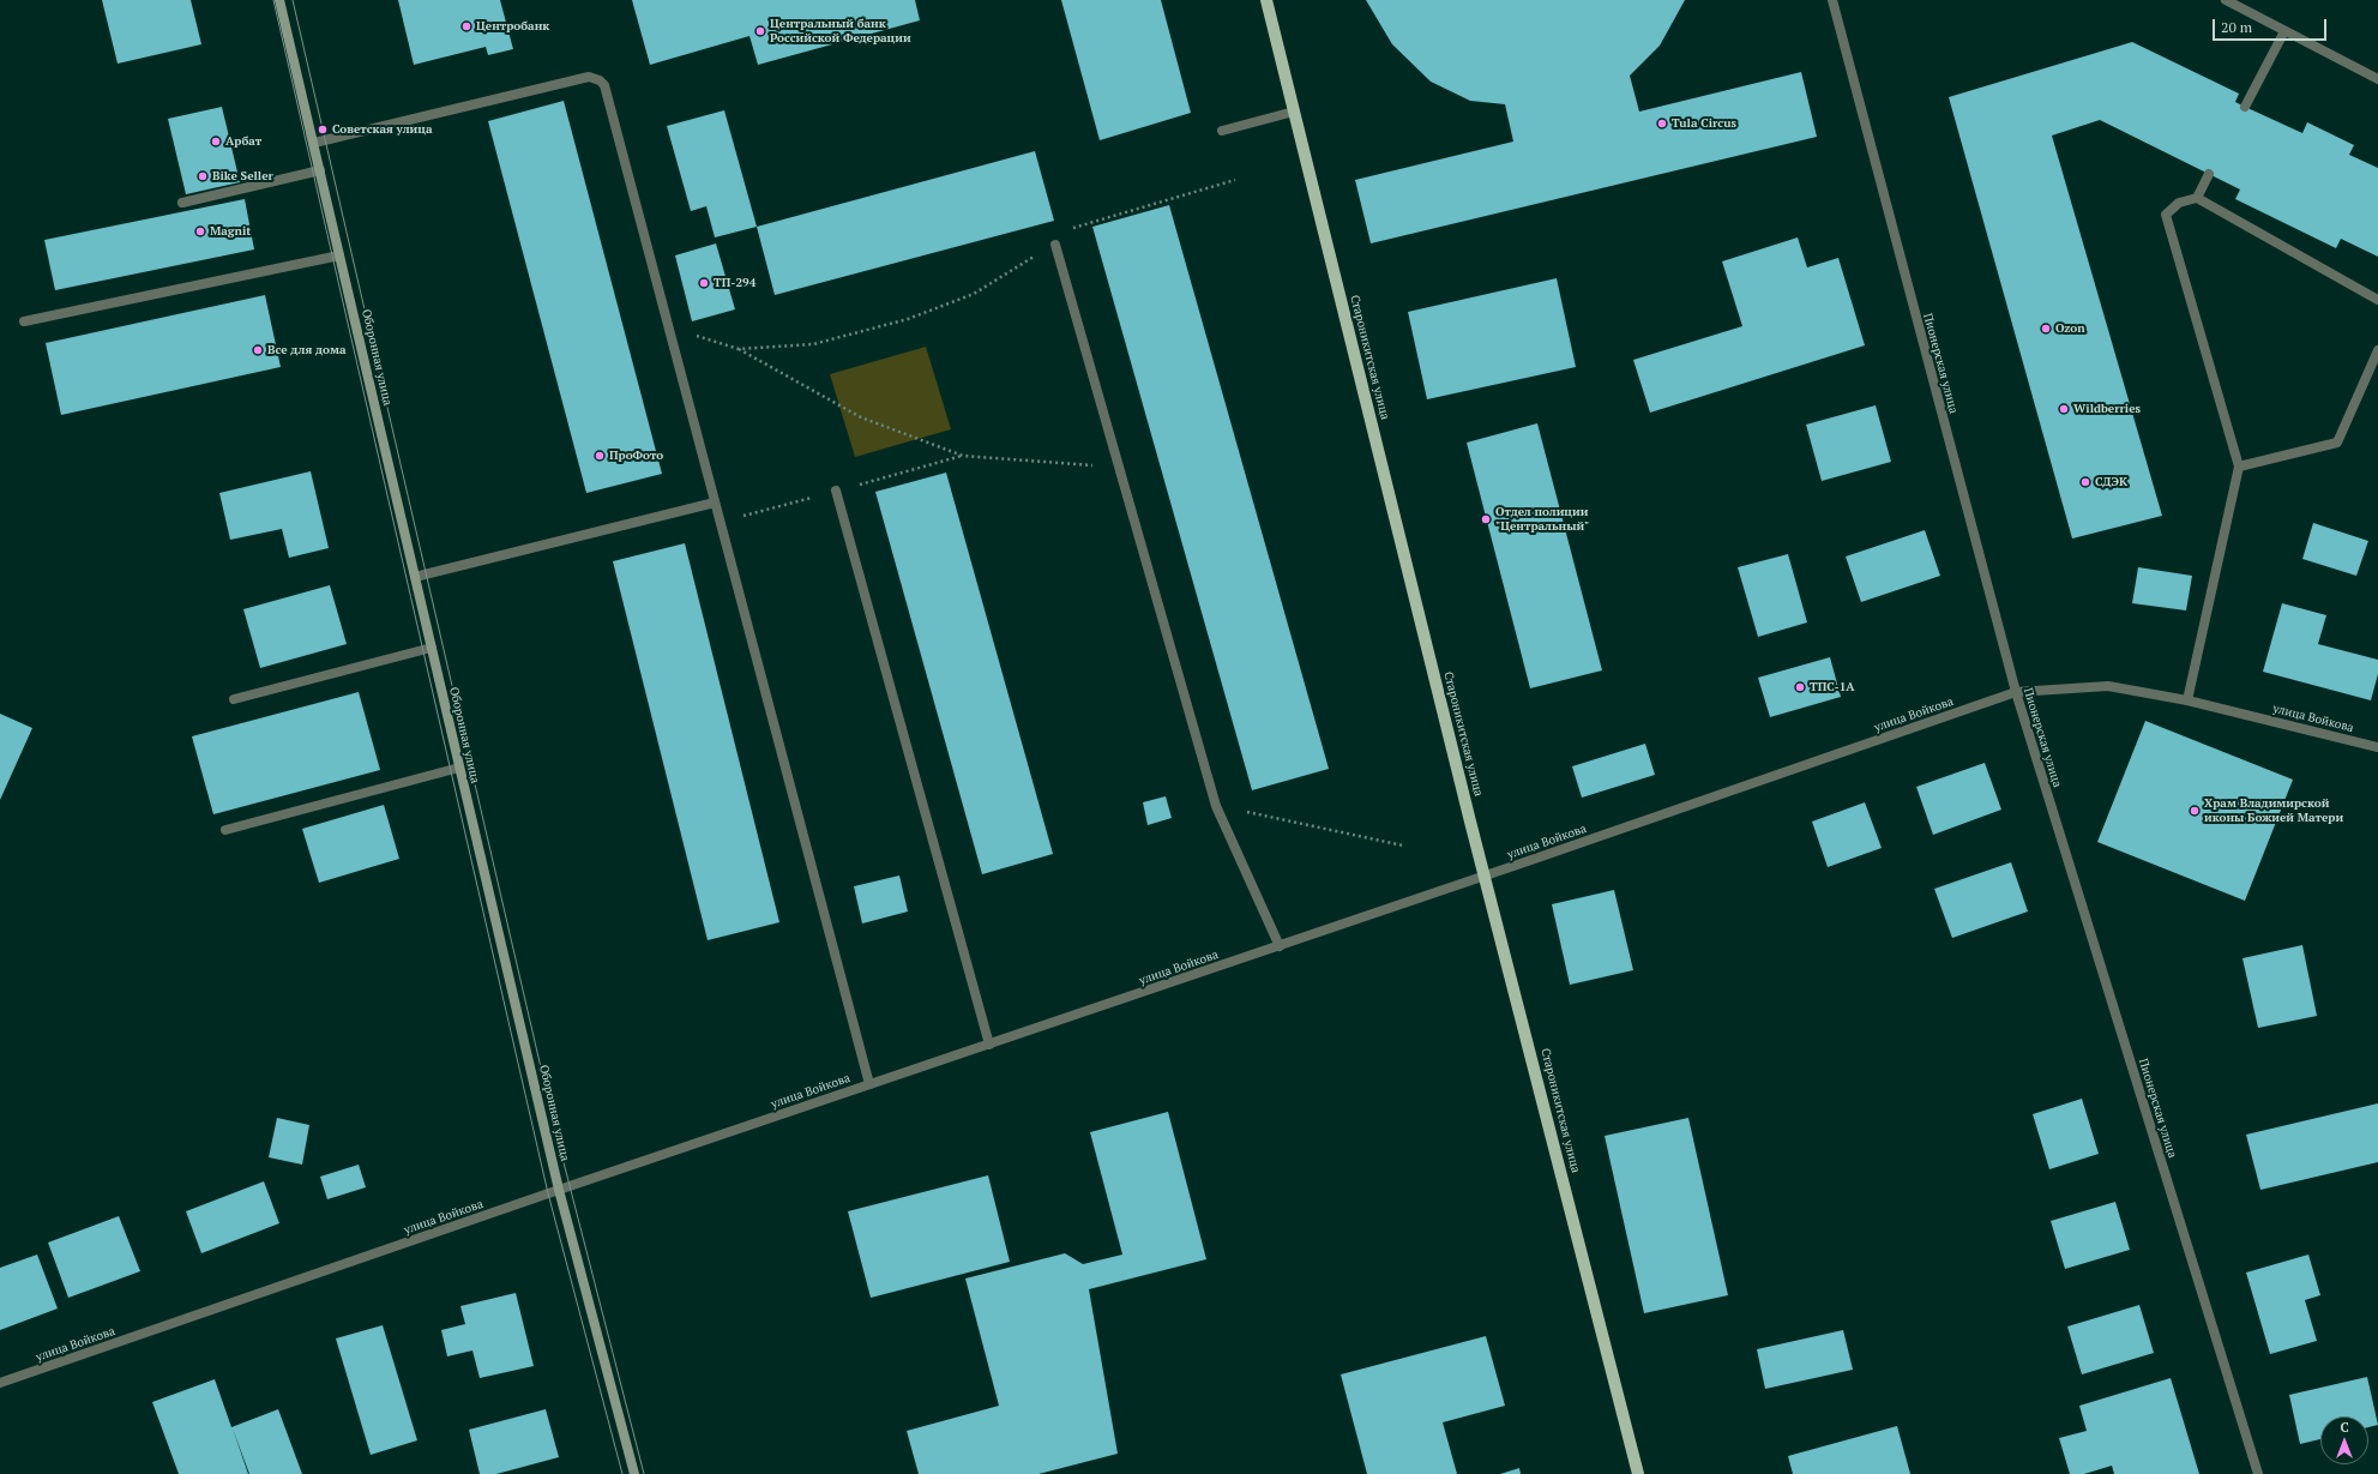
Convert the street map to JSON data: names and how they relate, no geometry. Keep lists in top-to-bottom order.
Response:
{
  "streets": {
    "main road": ["Оборонная улица", "Староникитская улица"],
    "street": ["Пионерская улица", "улица Войкова"]
  },
  "crossings": [
    ["Оборонная улица", "улица Войкова"],
    ["Староникитская улица", "улица Войкова"],
    ["Пионерская улица", "улица Войкова"]
  ],
  "places": [
    "Центробанк",
    "Центральный банк Российской Федерации",
    "Tula Circus",
    "Советская улица",
    "Арбат",
    "Bike Seller",
    "Magnit",
    "ТП-294",
    "Ozon",
    "Все для дома",
    "Wildberries",
    "ПроФото",
    "СДЭК",
    "Отдел полиции \"Центральный\"",
    "ТПС-1А",
    "Храм Владимирской иконы Божией Матери"
  ],
  "scale_bar": "20 m",
  "north": "top"
}
